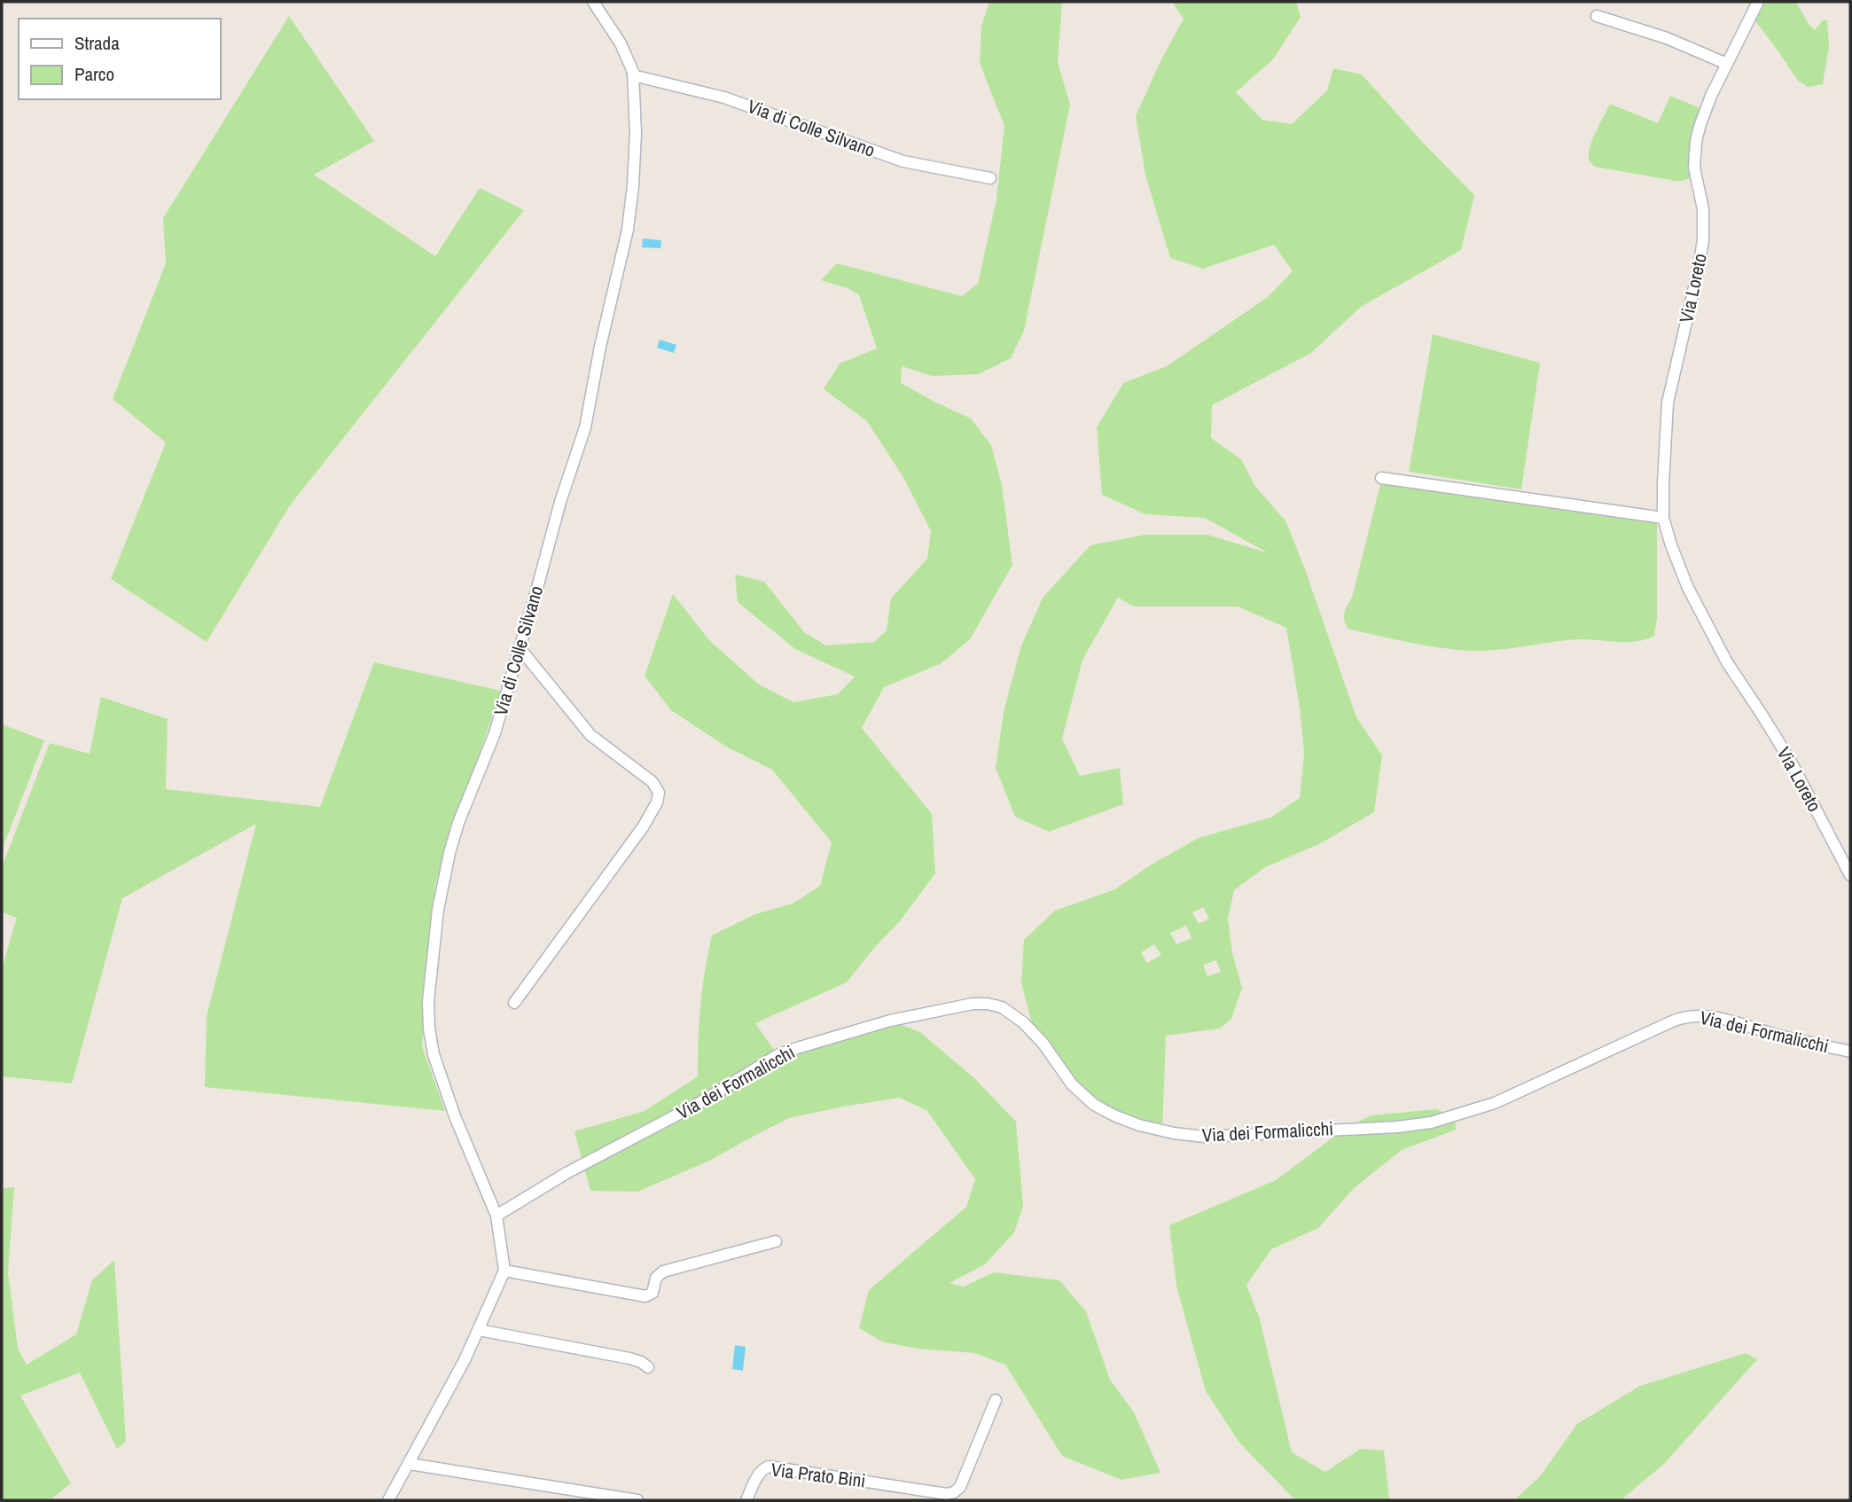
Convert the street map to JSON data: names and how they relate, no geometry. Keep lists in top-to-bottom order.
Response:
{
  "streets": {
    "street": [
      "Via di Colle Silvano",
      "Via Loreto",
      "Via dei Formalicchi",
      "Via Prato Bini"
    ]
  },
  "crossings": [
    ["Via di Colle Silvano", "Via dei Formalicchi"]
  ],
  "legend": ["Strada", "Parco"]
}
